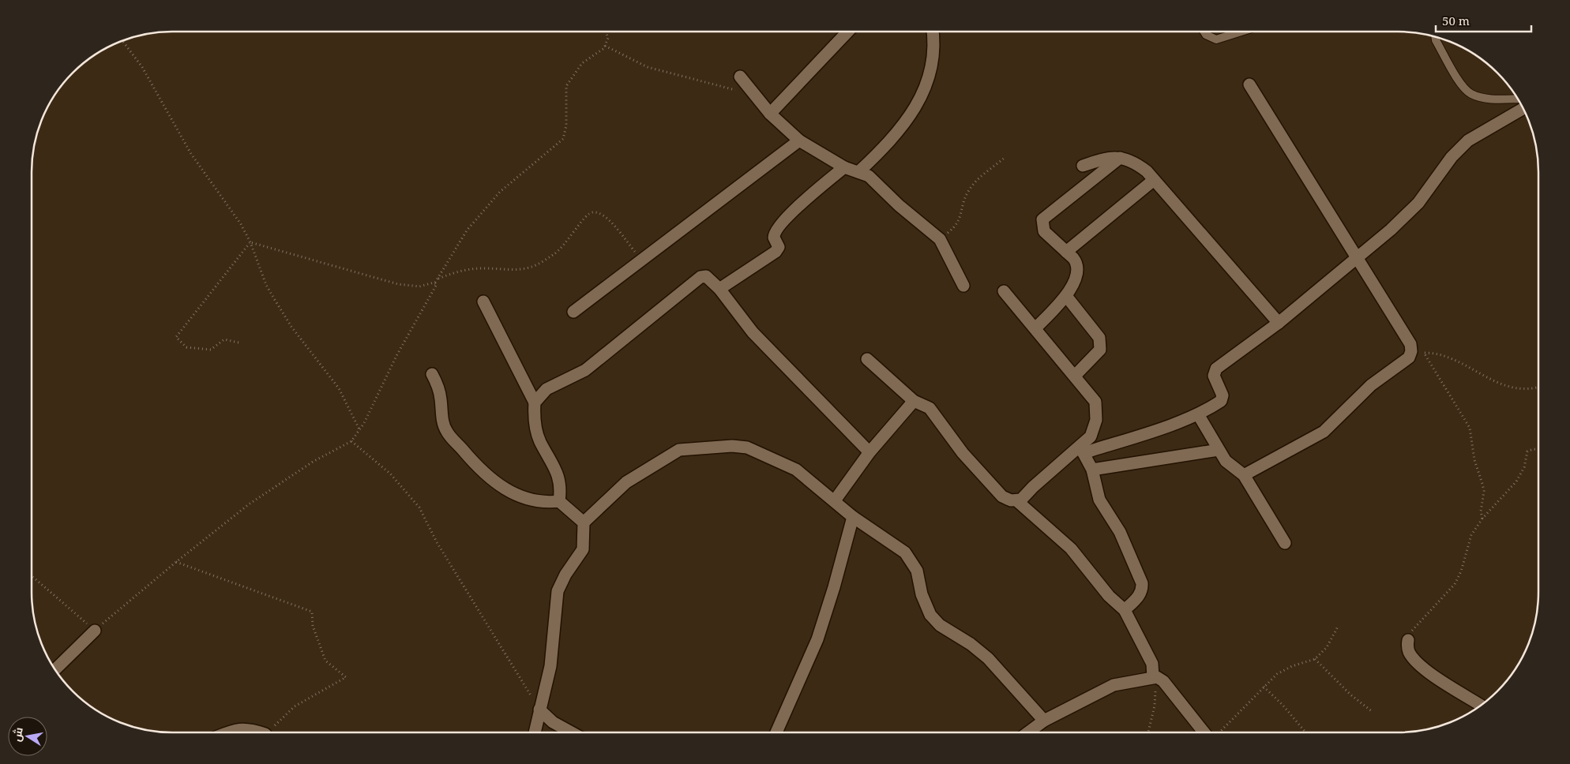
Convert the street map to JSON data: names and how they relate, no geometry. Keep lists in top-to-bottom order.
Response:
{
  "scale_bar": "50 m",
  "north": "left"
}
